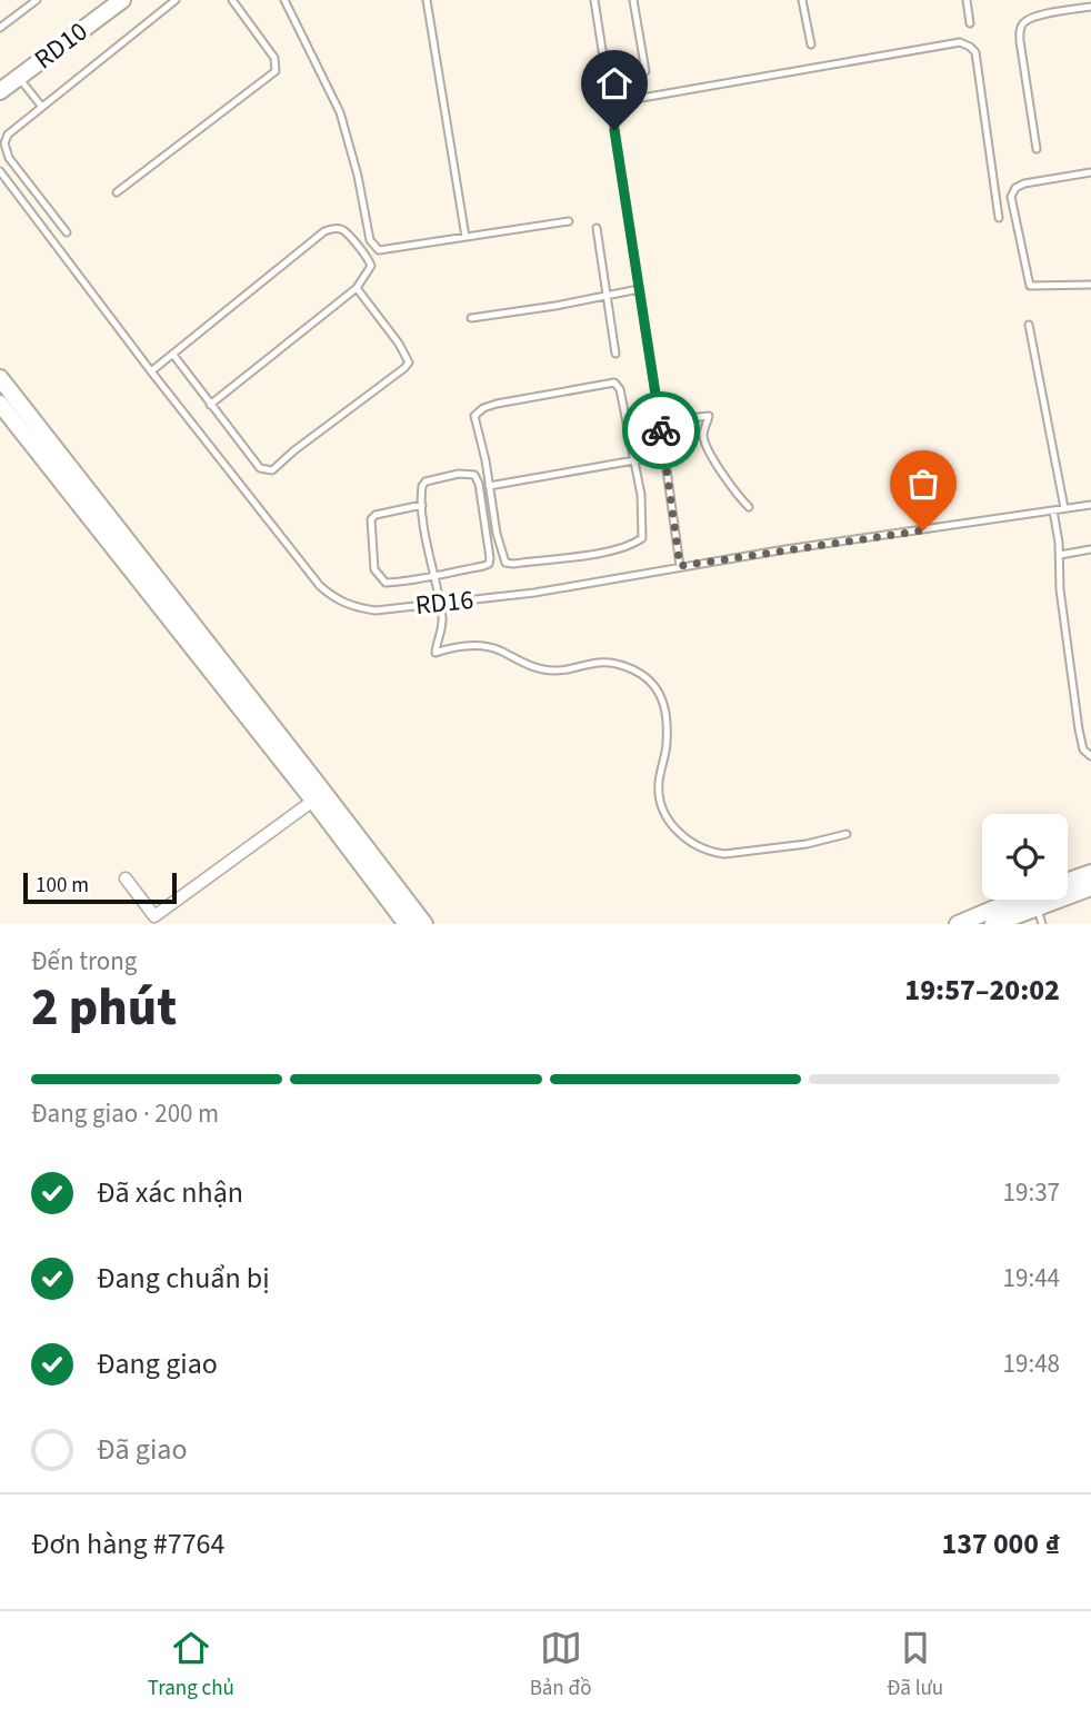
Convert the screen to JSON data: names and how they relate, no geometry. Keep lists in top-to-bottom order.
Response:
{
  "streets": {
    "main road": ["RD10"],
    "lane": ["RD16"]
  },
  "scale_bar": "100 m",
  "page": {
    "scale": "100 m",
    "heading": ["2 phút", "Đến trong", "19:57–20:02"],
    "panel": ["Đơn hàng #7764", "137 000 ₫"],
    "bar": "Đang giao · 200 m",
    "list": [
      ["Đã xác nhận", "19:37"],
      ["Đang chuẩn bị", "19:44"],
      ["Đang giao", "19:48"],
      "Đã giao"
    ],
    "tabs": ["Trang chủ", "Bản đồ", "Đã lưu"]
  }
}
